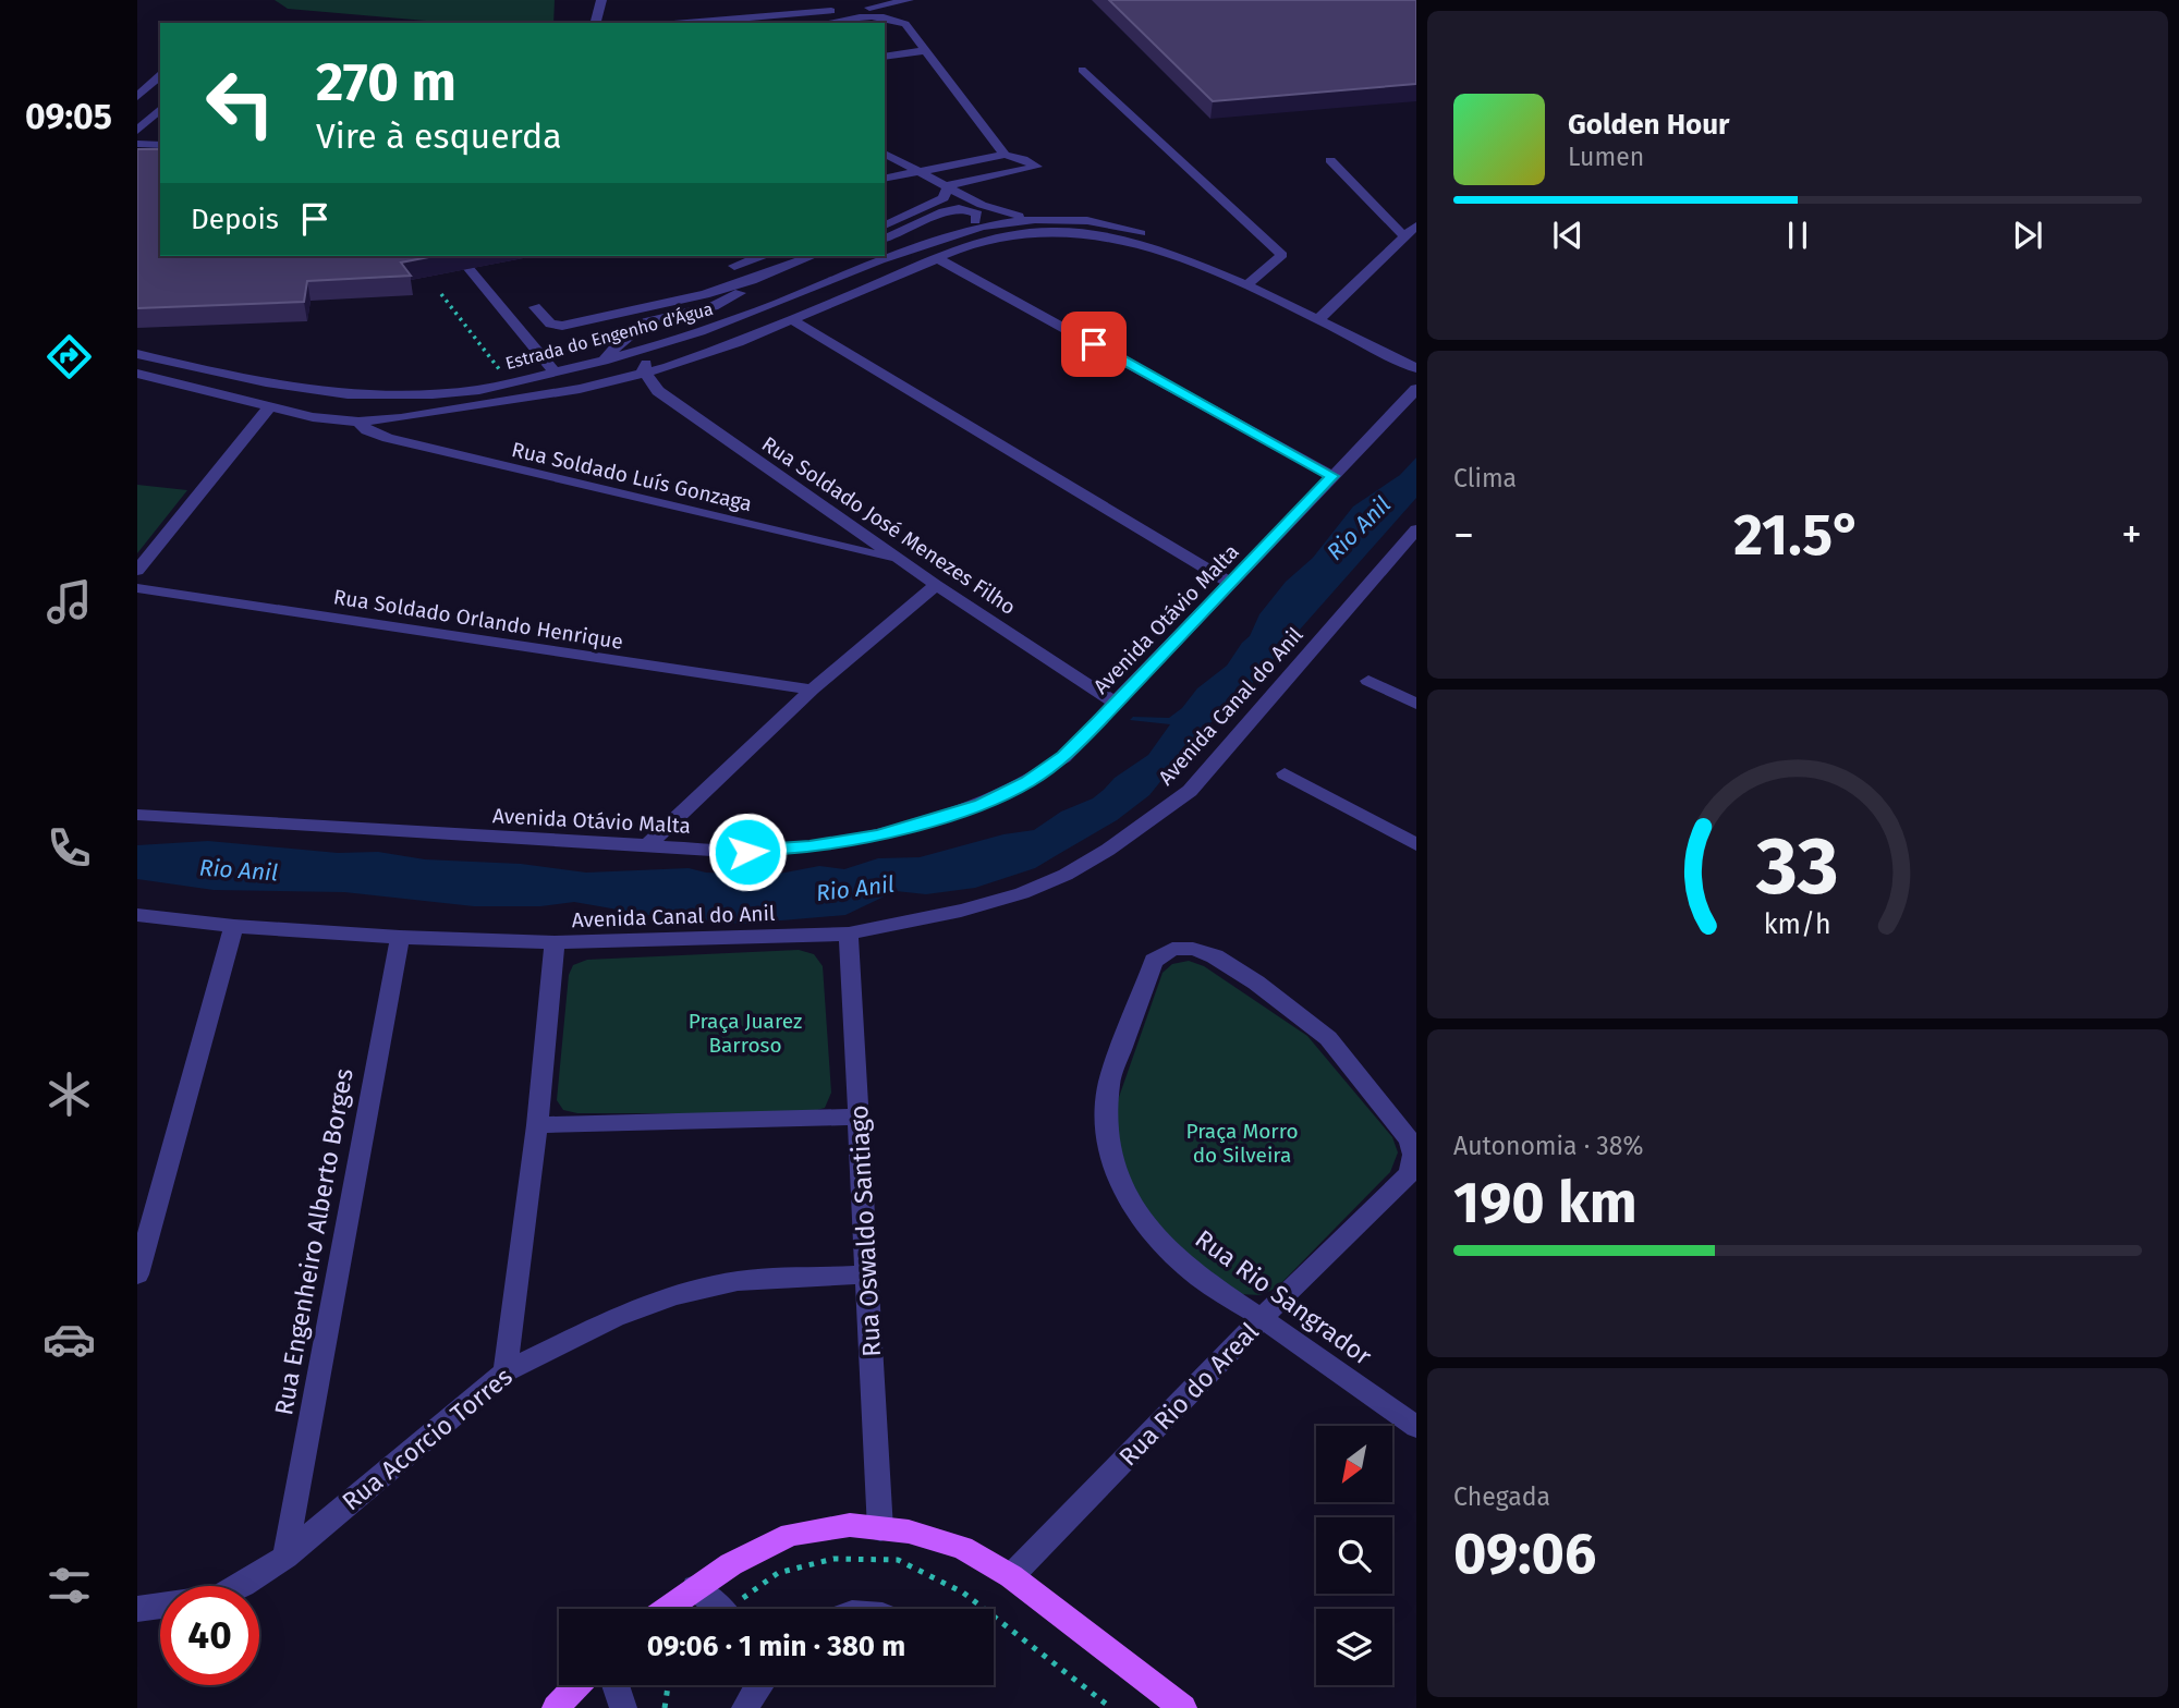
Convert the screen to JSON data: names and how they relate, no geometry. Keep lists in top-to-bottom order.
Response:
{
  "streets": {
    "street": [
      "Estrada do Engenho d'Água",
      "Rua Soldado Luís Gonzaga",
      "Rua Soldado José Menezes Filho",
      "Rua Soldado Orlando Henrique",
      "Avenida Otávio Malta",
      "Avenida Canal do Anil",
      "Rua Oswaldo Santiago",
      "Rua Engenheiro Alberto Borges",
      "Rua Rio Sangrador",
      "Rua Rio do Areal",
      "Rua Acorcio Torres"
    ]
  },
  "crossings": [
    ["Estrada do Engenho d'Água", "Rua Soldado Luís Gonzaga"],
    ["Estrada do Engenho d'Água", "Rua Soldado José Menezes Filho"],
    ["Rua Soldado Luís Gonzaga", "Rua Soldado José Menezes Filho"],
    ["Rua Soldado José Menezes Filho", "Avenida Otávio Malta"],
    ["Avenida Canal do Anil", "Rua Oswaldo Santiago"],
    ["Avenida Canal do Anil", "Rua Engenheiro Alberto Borges"],
    ["Rua Oswaldo Santiago", "Rua Acorcio Torres"],
    ["Rua Engenheiro Alberto Borges", "Rua Acorcio Torres"],
    ["Rua Rio Sangrador", "Rua Rio do Areal"]
  ],
  "water": ["Rio Anil"],
  "parks": ["Praça Juarez Barroso", "Praça Morro do Silveira"],
  "north": "bottom left",
  "page": {
    "tabs": "09:05",
    "turn": ["270 m", "Vire à esquerda"],
    "song": ["Golden Hour", "Lumen"],
    "then": "Depois",
    "tile": [
      "Clima",
      ["Autonomia · 38%", "190 km"],
      ["Chegada", "09:06"]
    ],
    "heat": ["−", "21.5°", "+"],
    "limit": "40",
    "trip": "09:06 · 1 min · 380 m",
    "gauge": ["33", "km/h"]
  }
}
